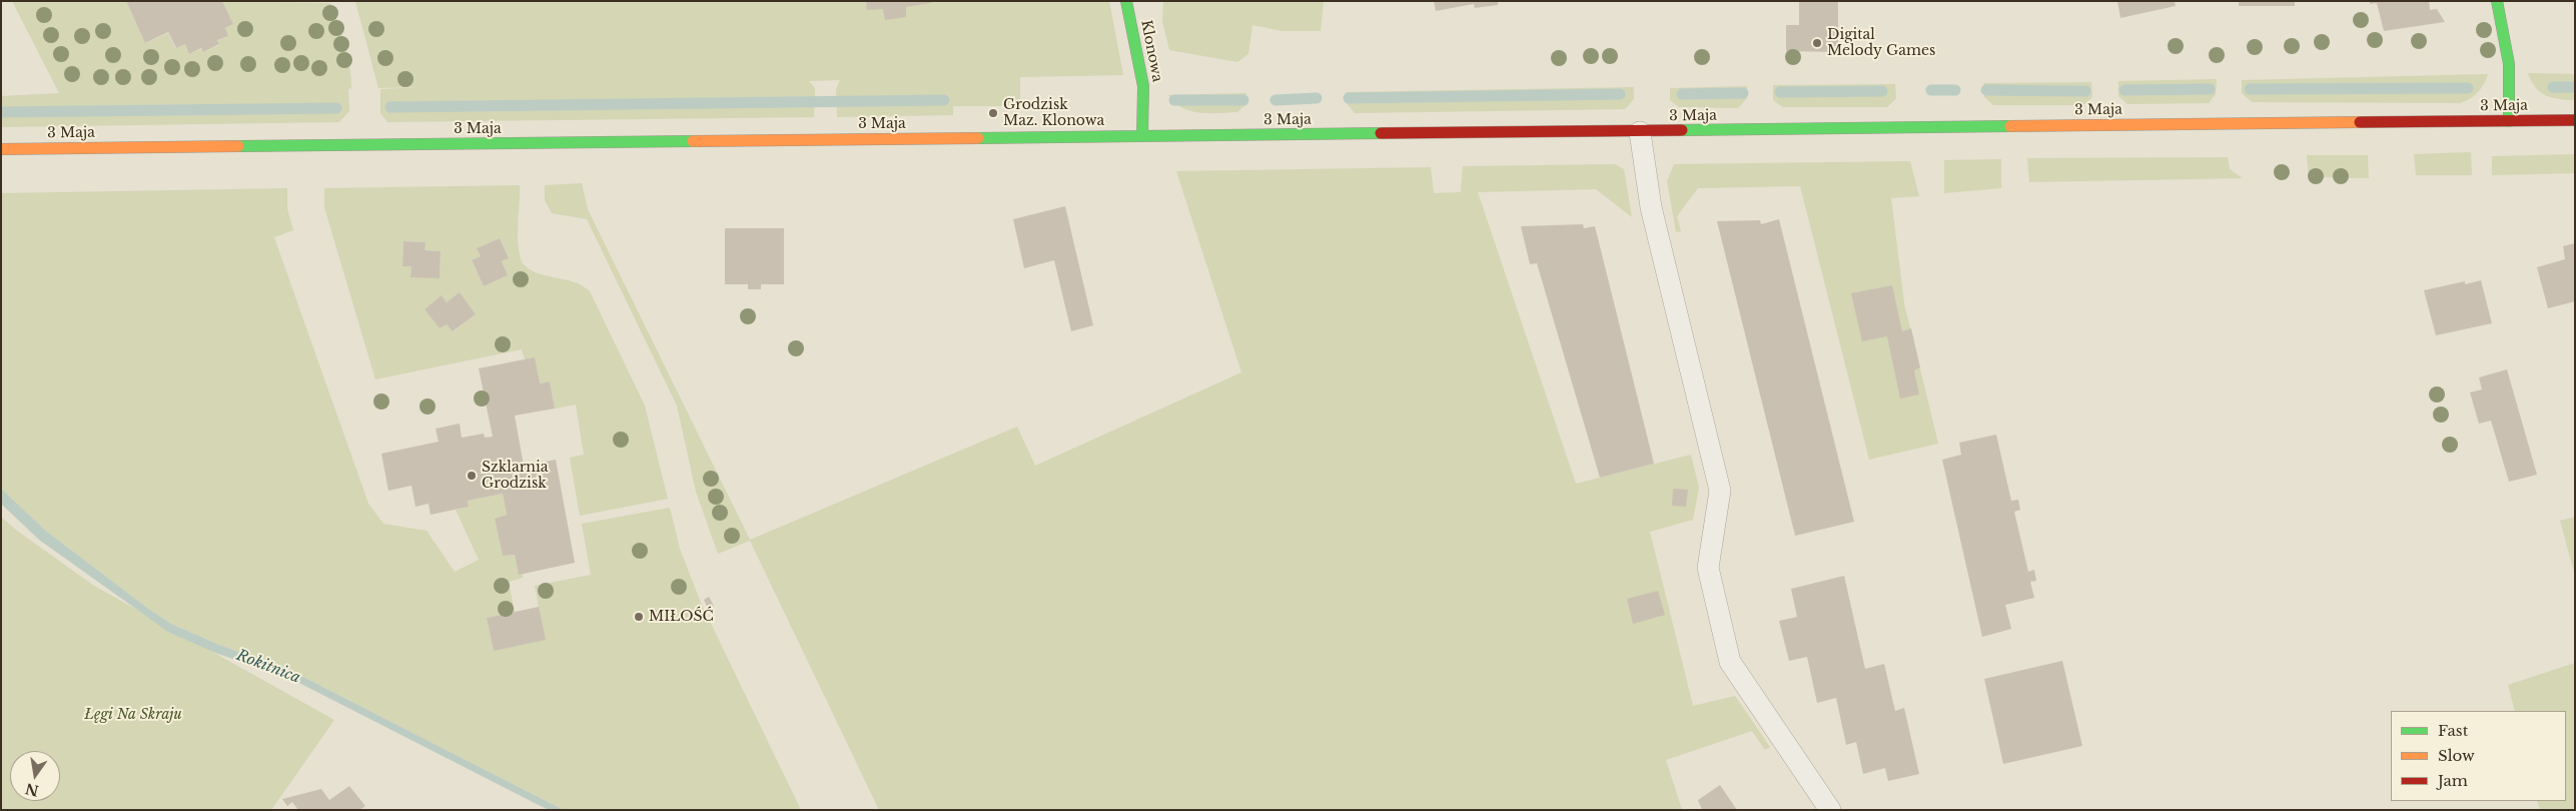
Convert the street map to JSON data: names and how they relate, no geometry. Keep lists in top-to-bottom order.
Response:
{
  "streets": {
    "street": ["Klonowa", "3 Maja"]
  },
  "crossings": [
    ["Klonowa", "3 Maja"]
  ],
  "water": ["Rokitnica"],
  "parks": ["Łęgi Na Skraju"],
  "places": [
    "Digital Melody Games",
    "Grodzisk Maz. Klonowa",
    "Szklarnia Grodzisk",
    "MIŁOŚĆ"
  ],
  "legend": ["Fast", "Slow", "Jam"],
  "north": "bottom"
}
